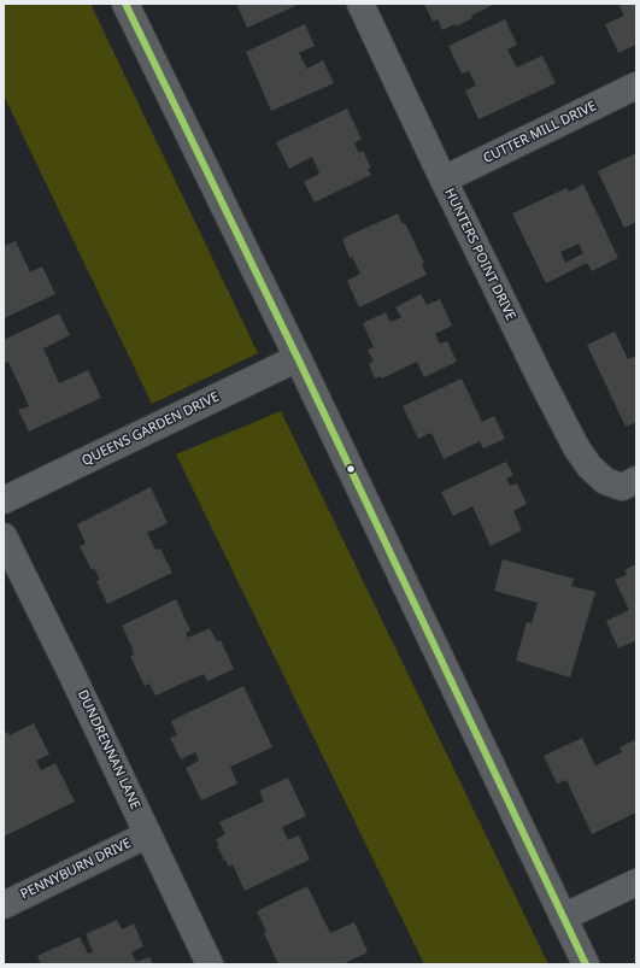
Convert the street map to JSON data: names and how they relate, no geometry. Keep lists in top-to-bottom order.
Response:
{
  "streets": {
    "street": [
      "CUTTER MILL DRIVE",
      "HUNTERS POINT DRIVE",
      "QUEENS GARDEN DRIVE",
      "DUNDRENNAN LANE",
      "PENNYBURN DRIVE"
    ]
  },
  "crossings": [
    ["CUTTER MILL DRIVE", "HUNTERS POINT DRIVE"],
    ["DUNDRENNAN LANE", "PENNYBURN DRIVE"]
  ]
}
